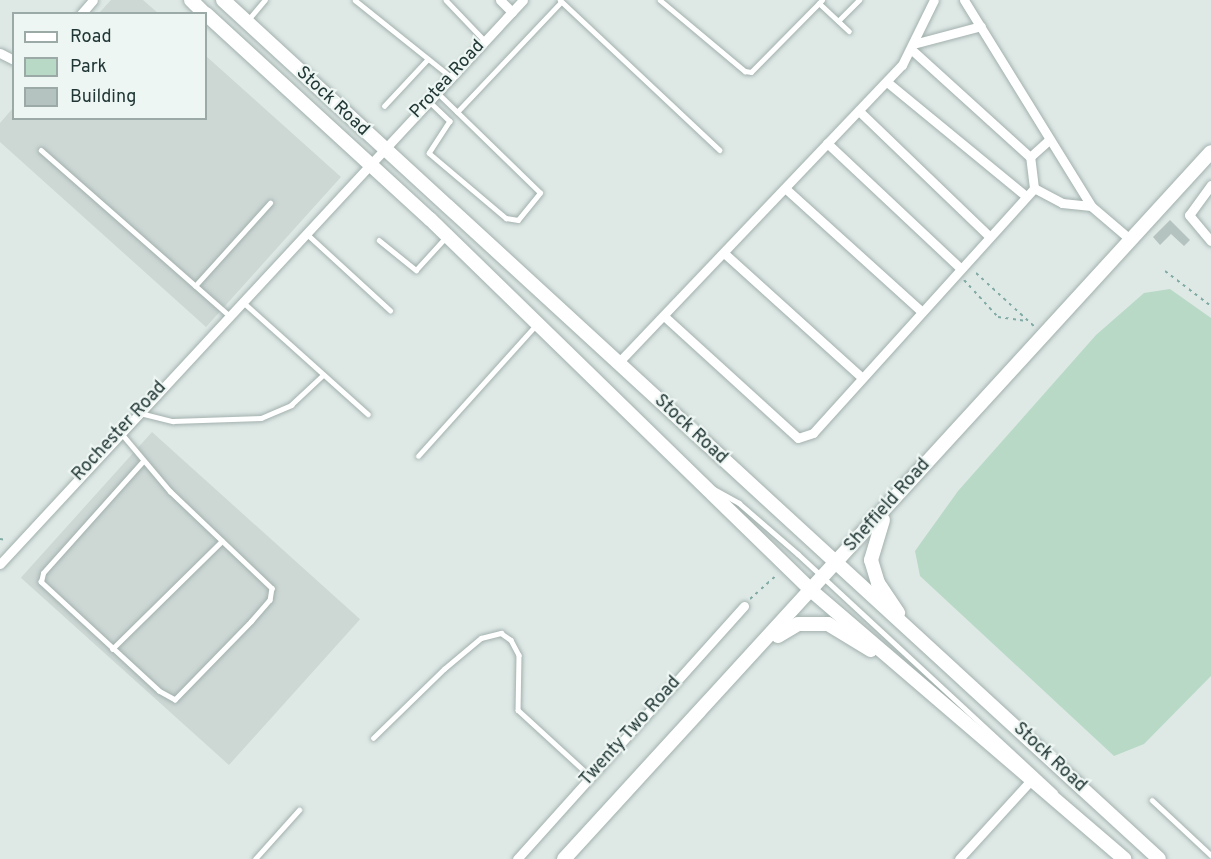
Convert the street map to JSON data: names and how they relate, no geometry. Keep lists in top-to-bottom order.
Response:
{
  "streets": {
    "main road": ["Stock Road", "Sheffield Road"],
    "street": ["Protea Road", "Rochester Road", "Twenty Two Road"]
  },
  "crossings": [
    ["Protea Road", "Stock Road"],
    ["Protea Road", "Rochester Road"],
    ["Stock Road", "Rochester Road"],
    ["Stock Road", "Sheffield Road"]
  ],
  "legend": ["Road", "Park", "Building"]
}
